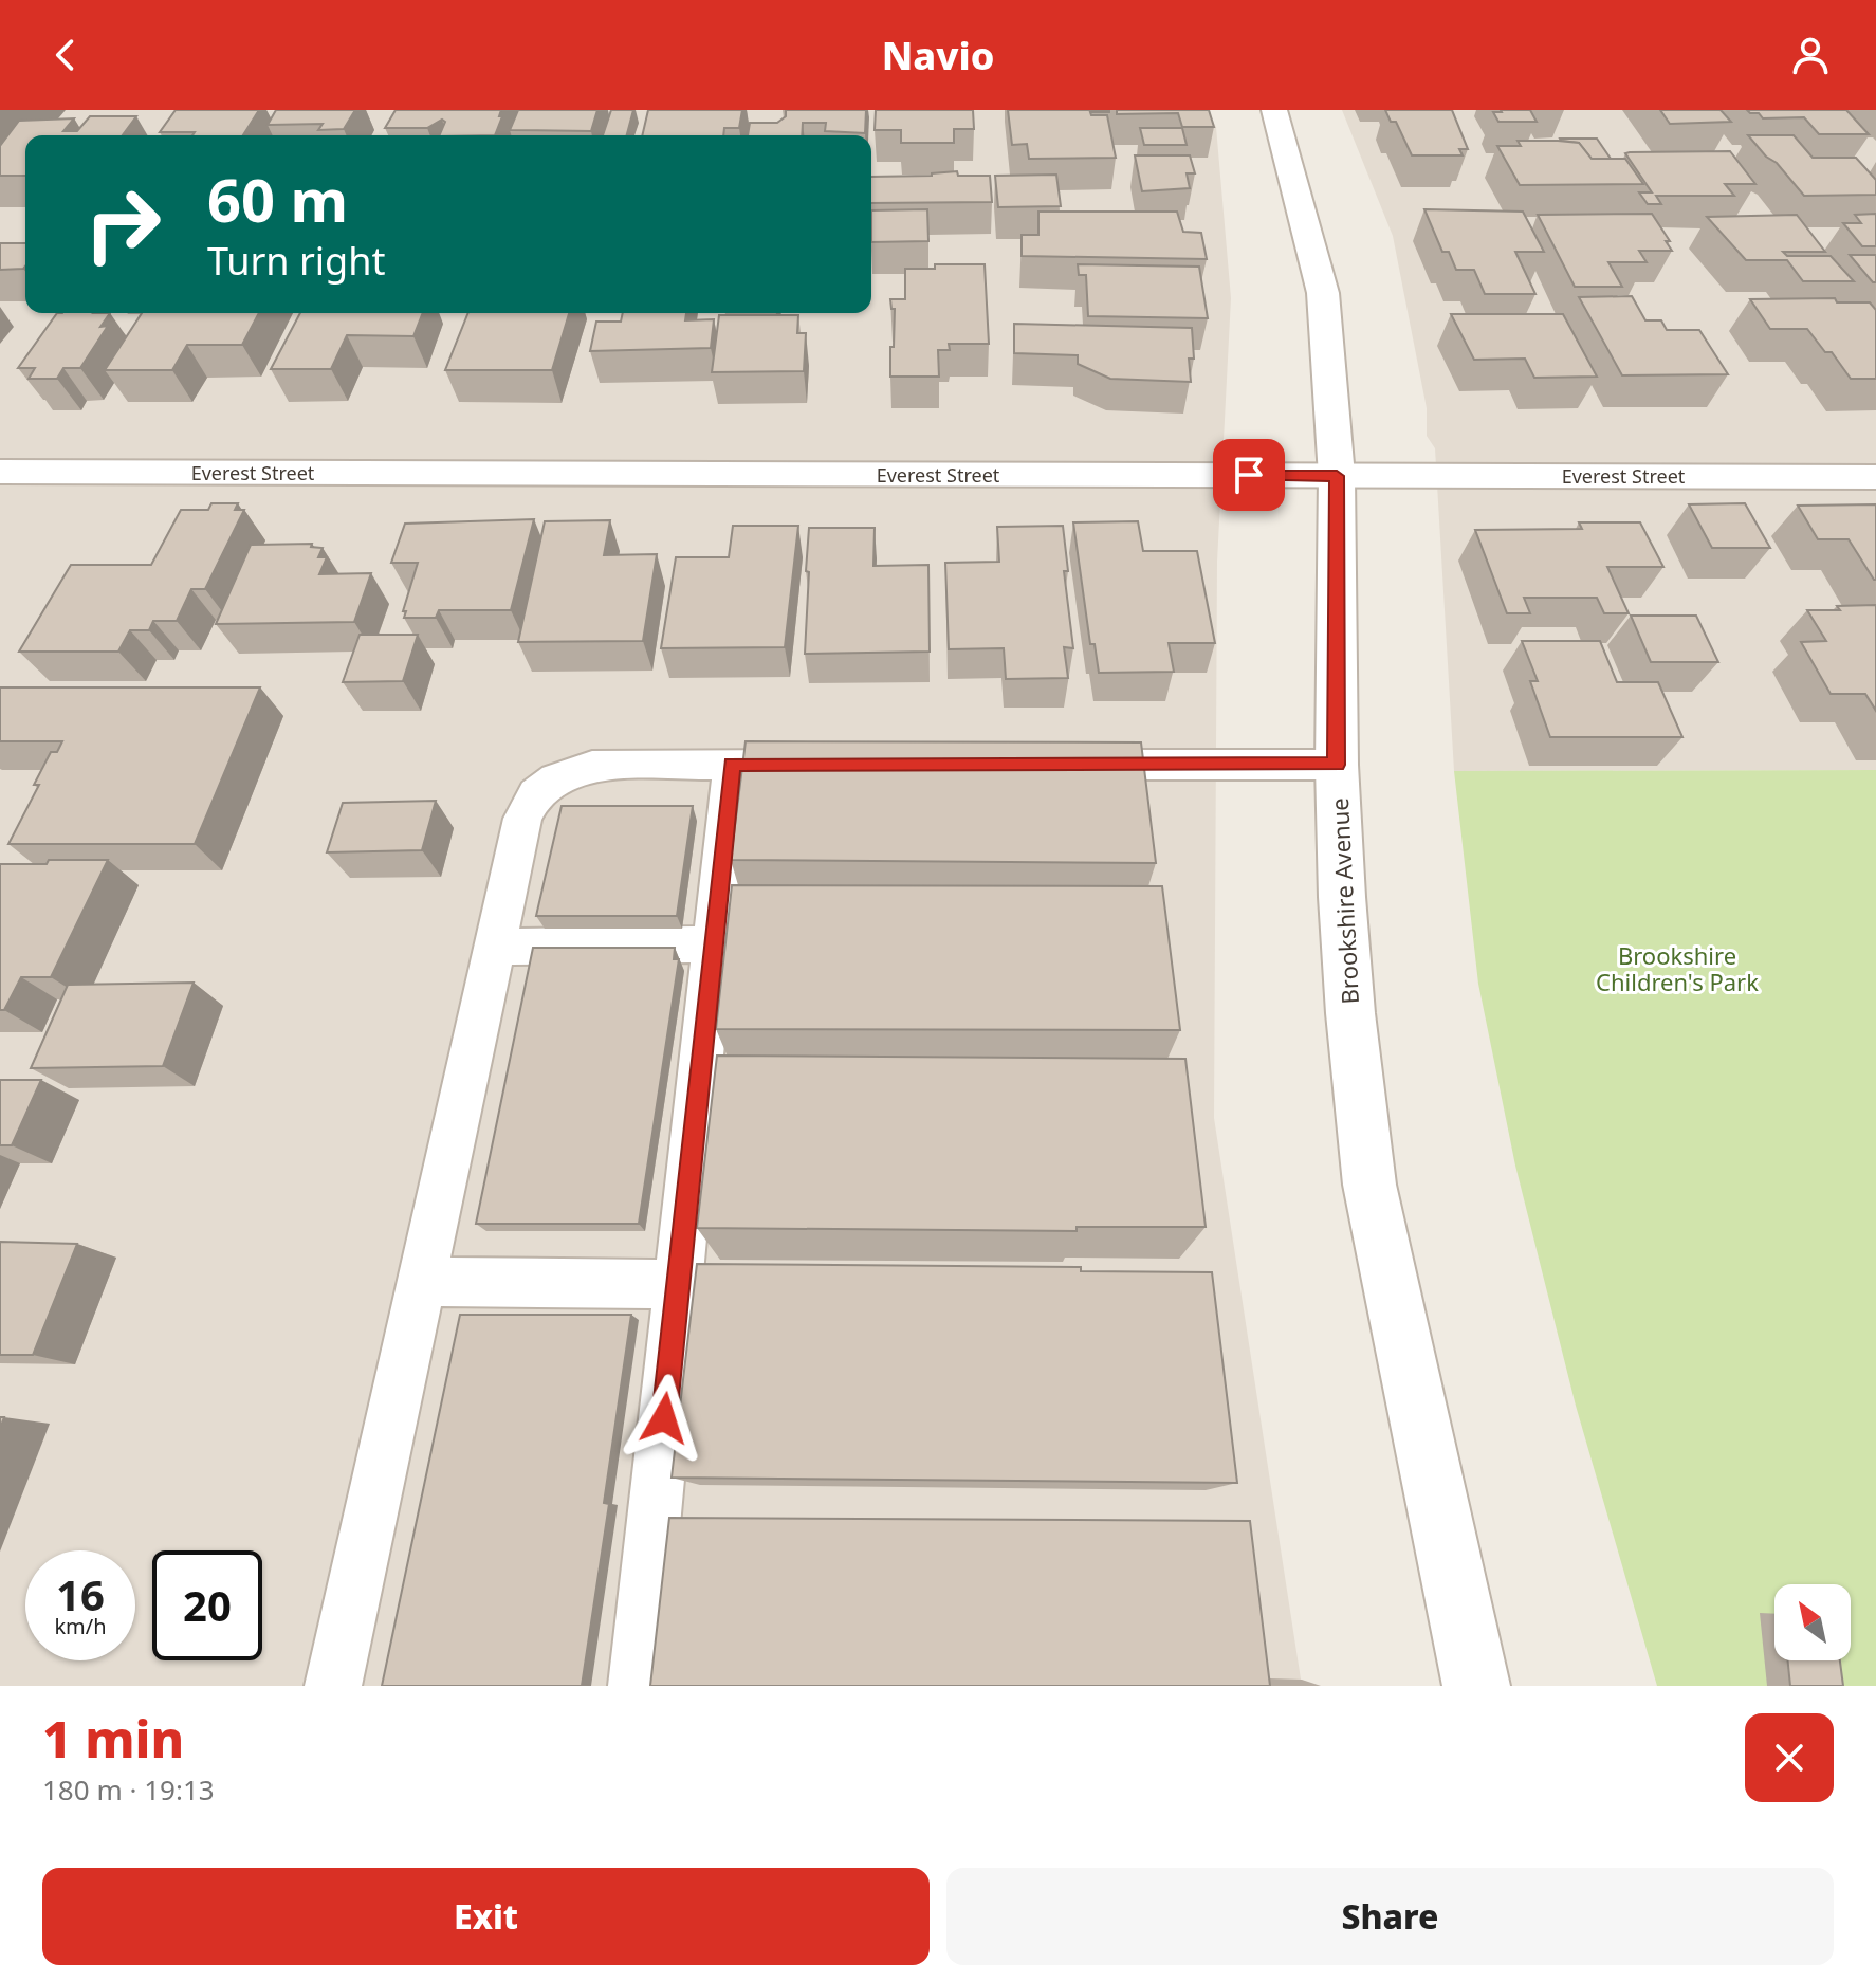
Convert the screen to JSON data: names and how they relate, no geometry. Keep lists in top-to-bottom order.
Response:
{
  "streets": {
    "street": ["Everest Street", "Brookshire Avenue"]
  },
  "crossings": [
    ["Everest Street", "Brookshire Avenue"]
  ],
  "parks": ["Brookshire Children's Park"],
  "north": "top left",
  "page": {
    "header": "Navio",
    "turn": ["60 m", "Turn right"],
    "speed": "16 km/h",
    "limit": "20",
    "heading": ["1 min", "180 m · 19:13"],
    "buttons": ["Exit", "Share"]
  }
}
